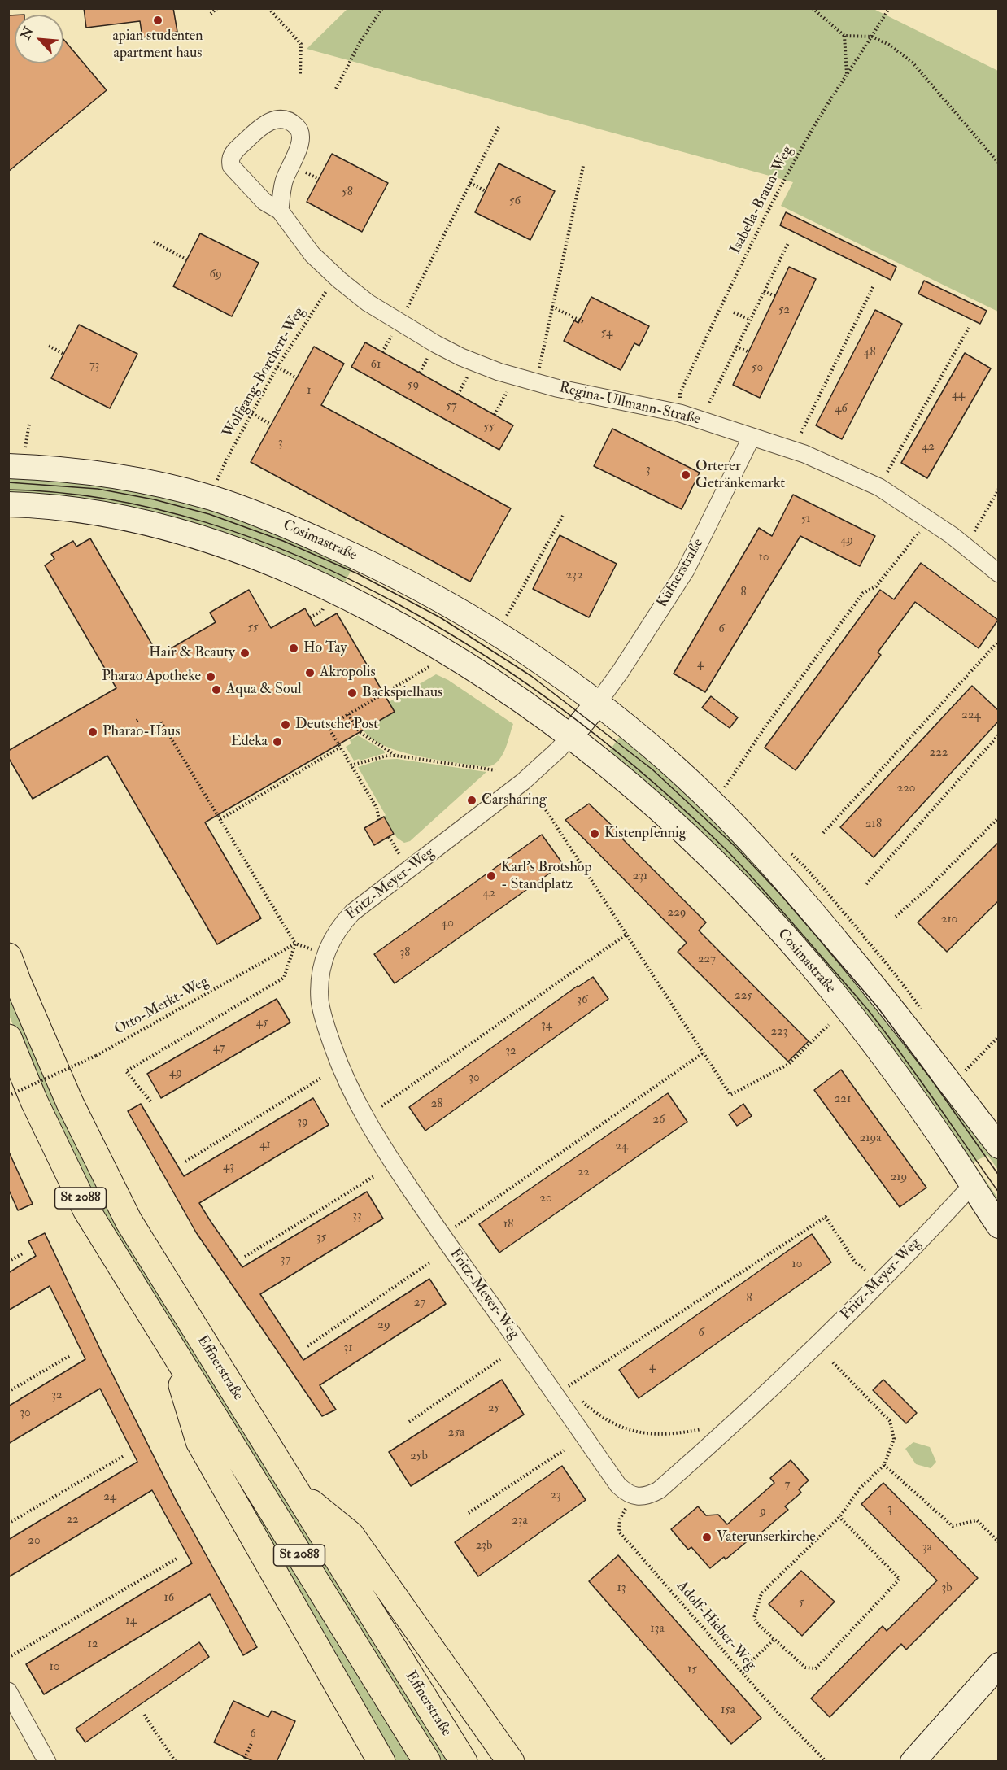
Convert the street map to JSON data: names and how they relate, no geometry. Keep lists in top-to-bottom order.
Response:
{
  "streets": {
    "highway": ["St 2088", "Effnerstraße"],
    "main road": ["Cosimastraße"],
    "street": ["Regina-Ullmann-Straße", "Küfnerstraße", "Fritz-Meyer-Weg"],
    "path": [
      "Isabella-Braun-Weg",
      "Wolfgang-Borchert-Weg",
      "Otto-Merkt-Weg",
      "Adolf-Hieber-Weg"
    ]
  },
  "crossings": [
    ["Isabella-Braun-Weg", "Regina-Ullmann-Straße"],
    ["Wolfgang-Borchert-Weg", "Regina-Ullmann-Straße"],
    ["Regina-Ullmann-Straße", "Küfnerstraße"],
    ["Cosimastraße", "Küfnerstraße"],
    ["Cosimastraße", "Fritz-Meyer-Weg"],
    ["Fritz-Meyer-Weg", "Adolf-Hieber-Weg"]
  ],
  "places": [
    "apian studenten apartment haus",
    "Orterer Getränkemarkt",
    "Ho Tay",
    "Hair & Beauty",
    "Akropolis",
    "Pharao Apotheke",
    "Aqua & Soul",
    "Backspielhaus",
    "Deutsche Post",
    "Pharao-Haus",
    "Edeka",
    "Carsharing",
    "Kistenpfennig",
    "Karl's Brotshop - Standplatz",
    "Vaterunserkirche"
  ],
  "house_numbers": [
    "58",
    "56",
    "69",
    "52",
    "54",
    "48",
    "61",
    "73",
    "50",
    "59",
    "1",
    "44",
    "57",
    "46",
    "55",
    "3",
    "42",
    "3",
    "51",
    "49",
    "10",
    "232",
    "8",
    "55",
    "6",
    "4",
    "224",
    "222",
    "220",
    "218",
    "231",
    "42",
    "229",
    "210",
    "40",
    "38",
    "227",
    "225",
    "36",
    "45",
    "34",
    "223",
    "47",
    "32",
    "49",
    "30",
    "221",
    "28",
    "26",
    "39",
    "219a",
    "41",
    "24",
    "43",
    "22",
    "219",
    "20",
    "33",
    "18",
    "35",
    "37",
    "10",
    "8",
    "27",
    "29",
    "6",
    "31",
    "4",
    "32",
    "25",
    "30",
    "25a",
    "25b",
    "7",
    "23",
    "24",
    "3",
    "9",
    "22",
    "23a",
    "20",
    "23b",
    "3a",
    "13",
    "3b",
    "16",
    "5",
    "14",
    "13a",
    "12",
    "10",
    "15",
    "15a",
    "6"
  ],
  "north": "top left"
}
